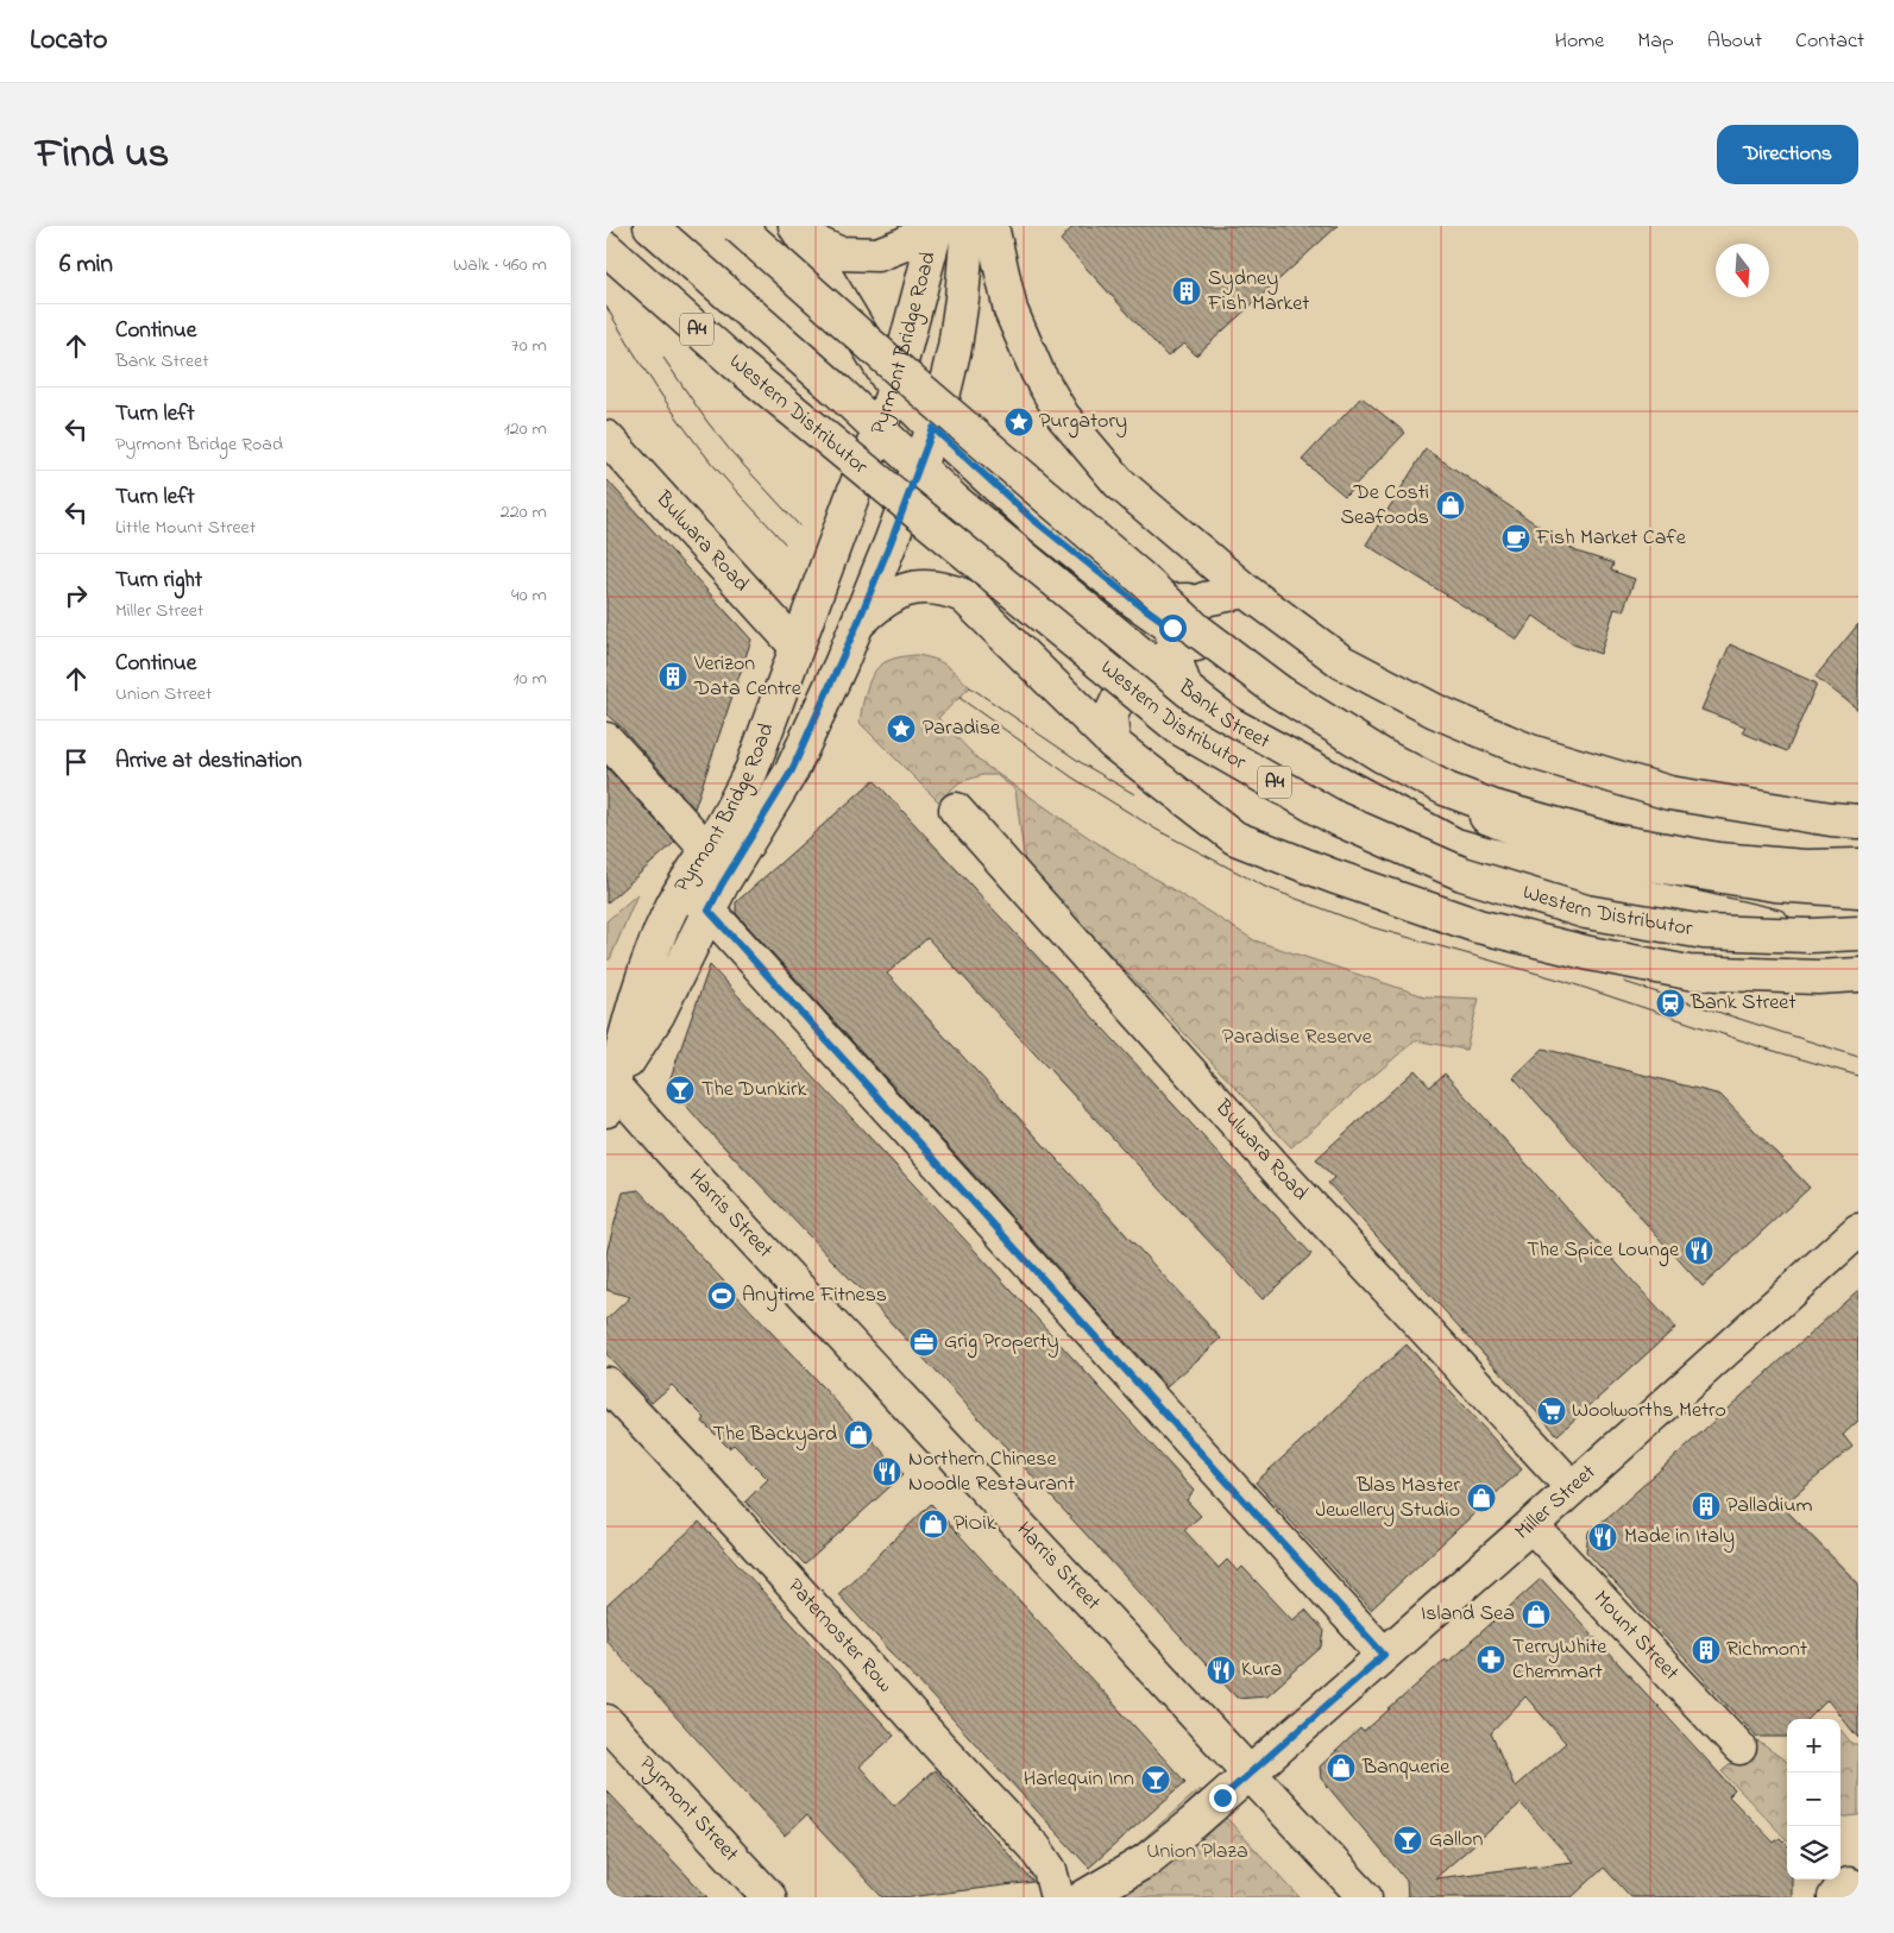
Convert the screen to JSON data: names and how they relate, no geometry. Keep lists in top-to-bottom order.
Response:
{
  "streets": {
    "main road": [
      "A4",
      "Pyrmont Bridge Road",
      "Western Distributor",
      "Bulwara Road",
      "Bank Street",
      "Harris Street",
      "Miller Street",
      "Paternoster Row",
      "Mount Street",
      "Pyrmont Street"
    ]
  },
  "crossings": [
    ["Pyrmont Bridge Road", "Bulwara Road"],
    ["Pyrmont Bridge Road", "Harris Street"],
    ["Bulwara Road", "Miller Street"],
    ["Harris Street", "Miller Street"],
    ["Miller Street", "Mount Street"]
  ],
  "parks": ["Paradise Reserve", "Union Plaza"],
  "places": {
    "building": [
      "Sydney Fish Market",
      "Verizon Data Centre",
      "Palladium",
      "Richmont"
    ],
    "place": ["Purgatory", "Paradise"],
    "shop": [
      "De Costi Seafoods",
      "The Backyard",
      "Blas Master Jewellery Studio",
      "PiOik",
      "Island Sea",
      "Banquerie"
    ],
    "cafe": ["Fish Market Cafe"],
    "station": ["Bank Street"],
    "bar": ["The Dunkirk", "Harlequin Inn", "Gallon"],
    "restaurant": [
      "The Spice Lounge",
      "Northern Chinese Noodle Restaurant",
      "Made in Italy",
      "Kura"
    ],
    "sports": ["Anytime Fitness"],
    "office": ["Grig Property"],
    "supermarket": ["Woolworths Metro"],
    "pharmacy": ["TerryWhite Chemmart"]
  },
  "north": "bottom",
  "page": {
    "header": "Locato",
    "nav": [
      "Home",
      "Map",
      "About",
      "Contact"
    ],
    "title": "Find us",
    "buttons": "Directions",
    "heading": ["6 min", "Walk · 460 m"],
    "list": [
      ["Continue", "Bank Street", "70 m"],
      ["Turn left", "Pyrmont Bridge Road", "120 m"],
      ["Turn left", "Little Mount Street", "220 m"],
      ["Turn right", "Miller Street", "40 m"],
      ["Continue", "Union Street", "10 m"],
      "Arrive at destination"
    ],
    "map_buttons": ["+", "−"]
  }
}
